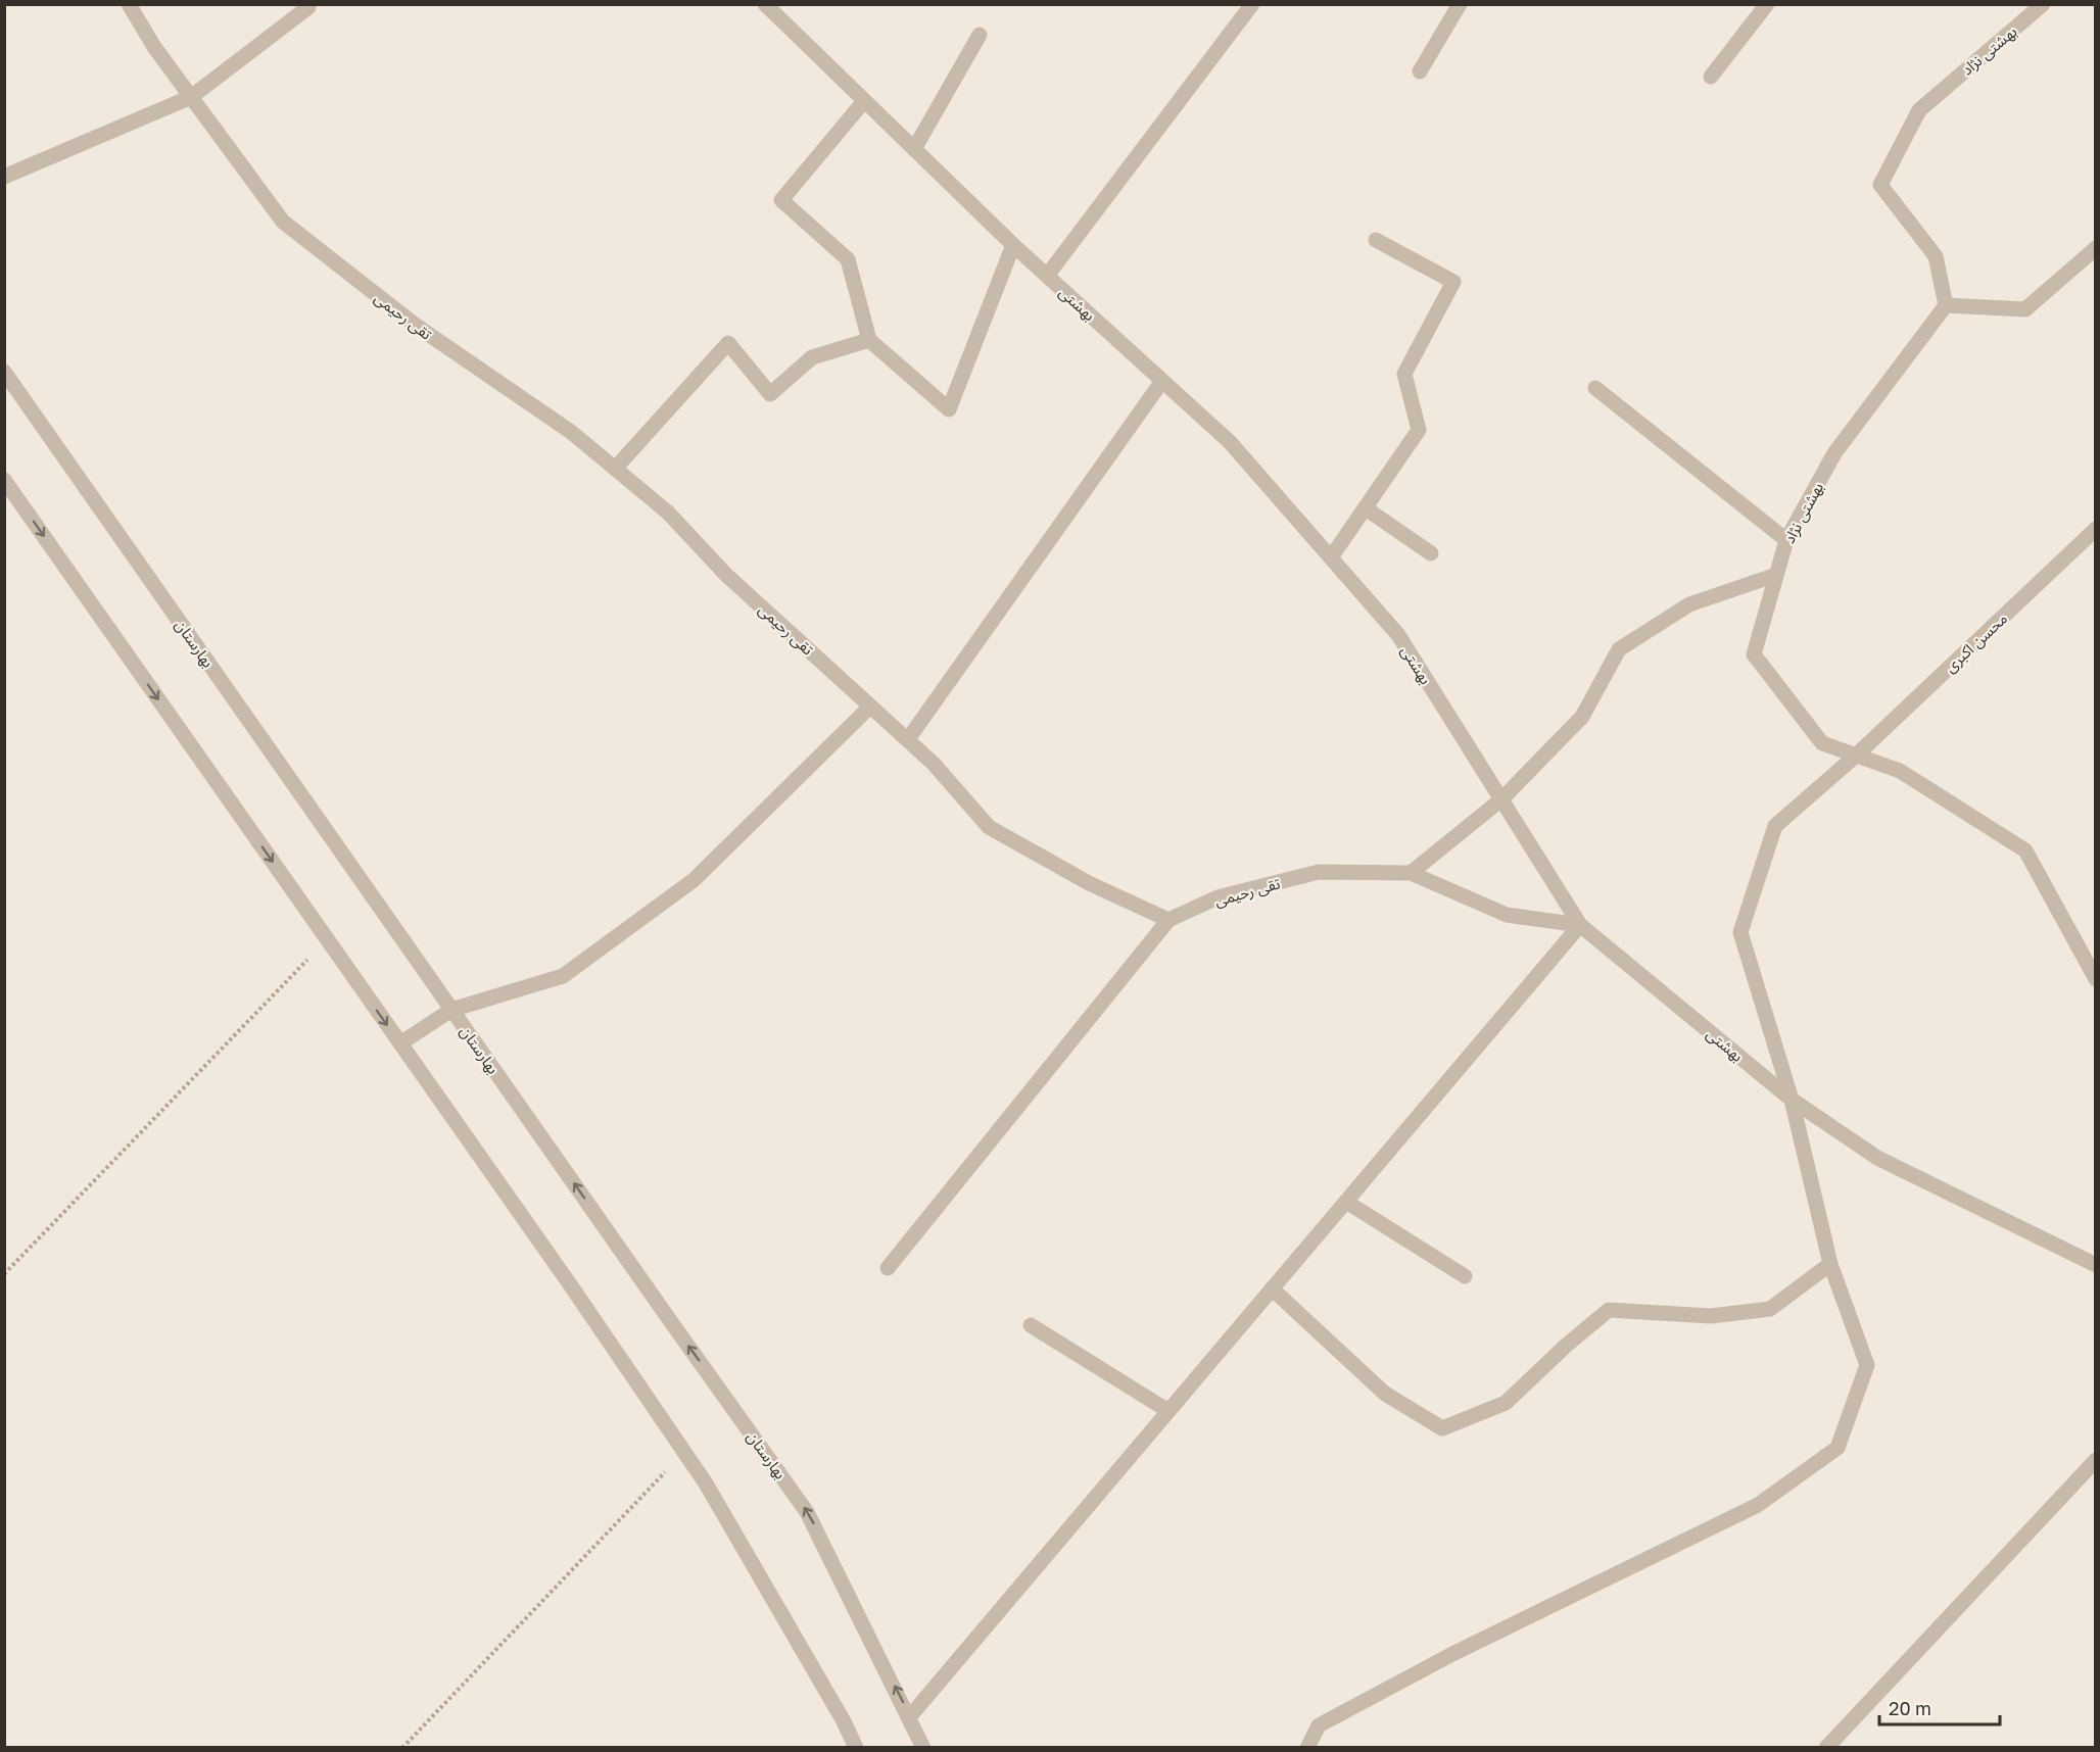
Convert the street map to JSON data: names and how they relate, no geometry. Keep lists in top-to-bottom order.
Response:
{
  "streets": {
    "street": [
      "بهشتی نژاد",
      "بهشتی",
      "تقی رحیمی",
      "محسن اکبری",
      "بهارستان"
    ]
  },
  "crossings": [
    ["بهشتی نژاد", "محسن اکبری"],
    ["بهشتی", "تقی رحیمی"],
    ["بهشتی", "محسن اکبری"]
  ],
  "scale_bar": "20 m"
}
